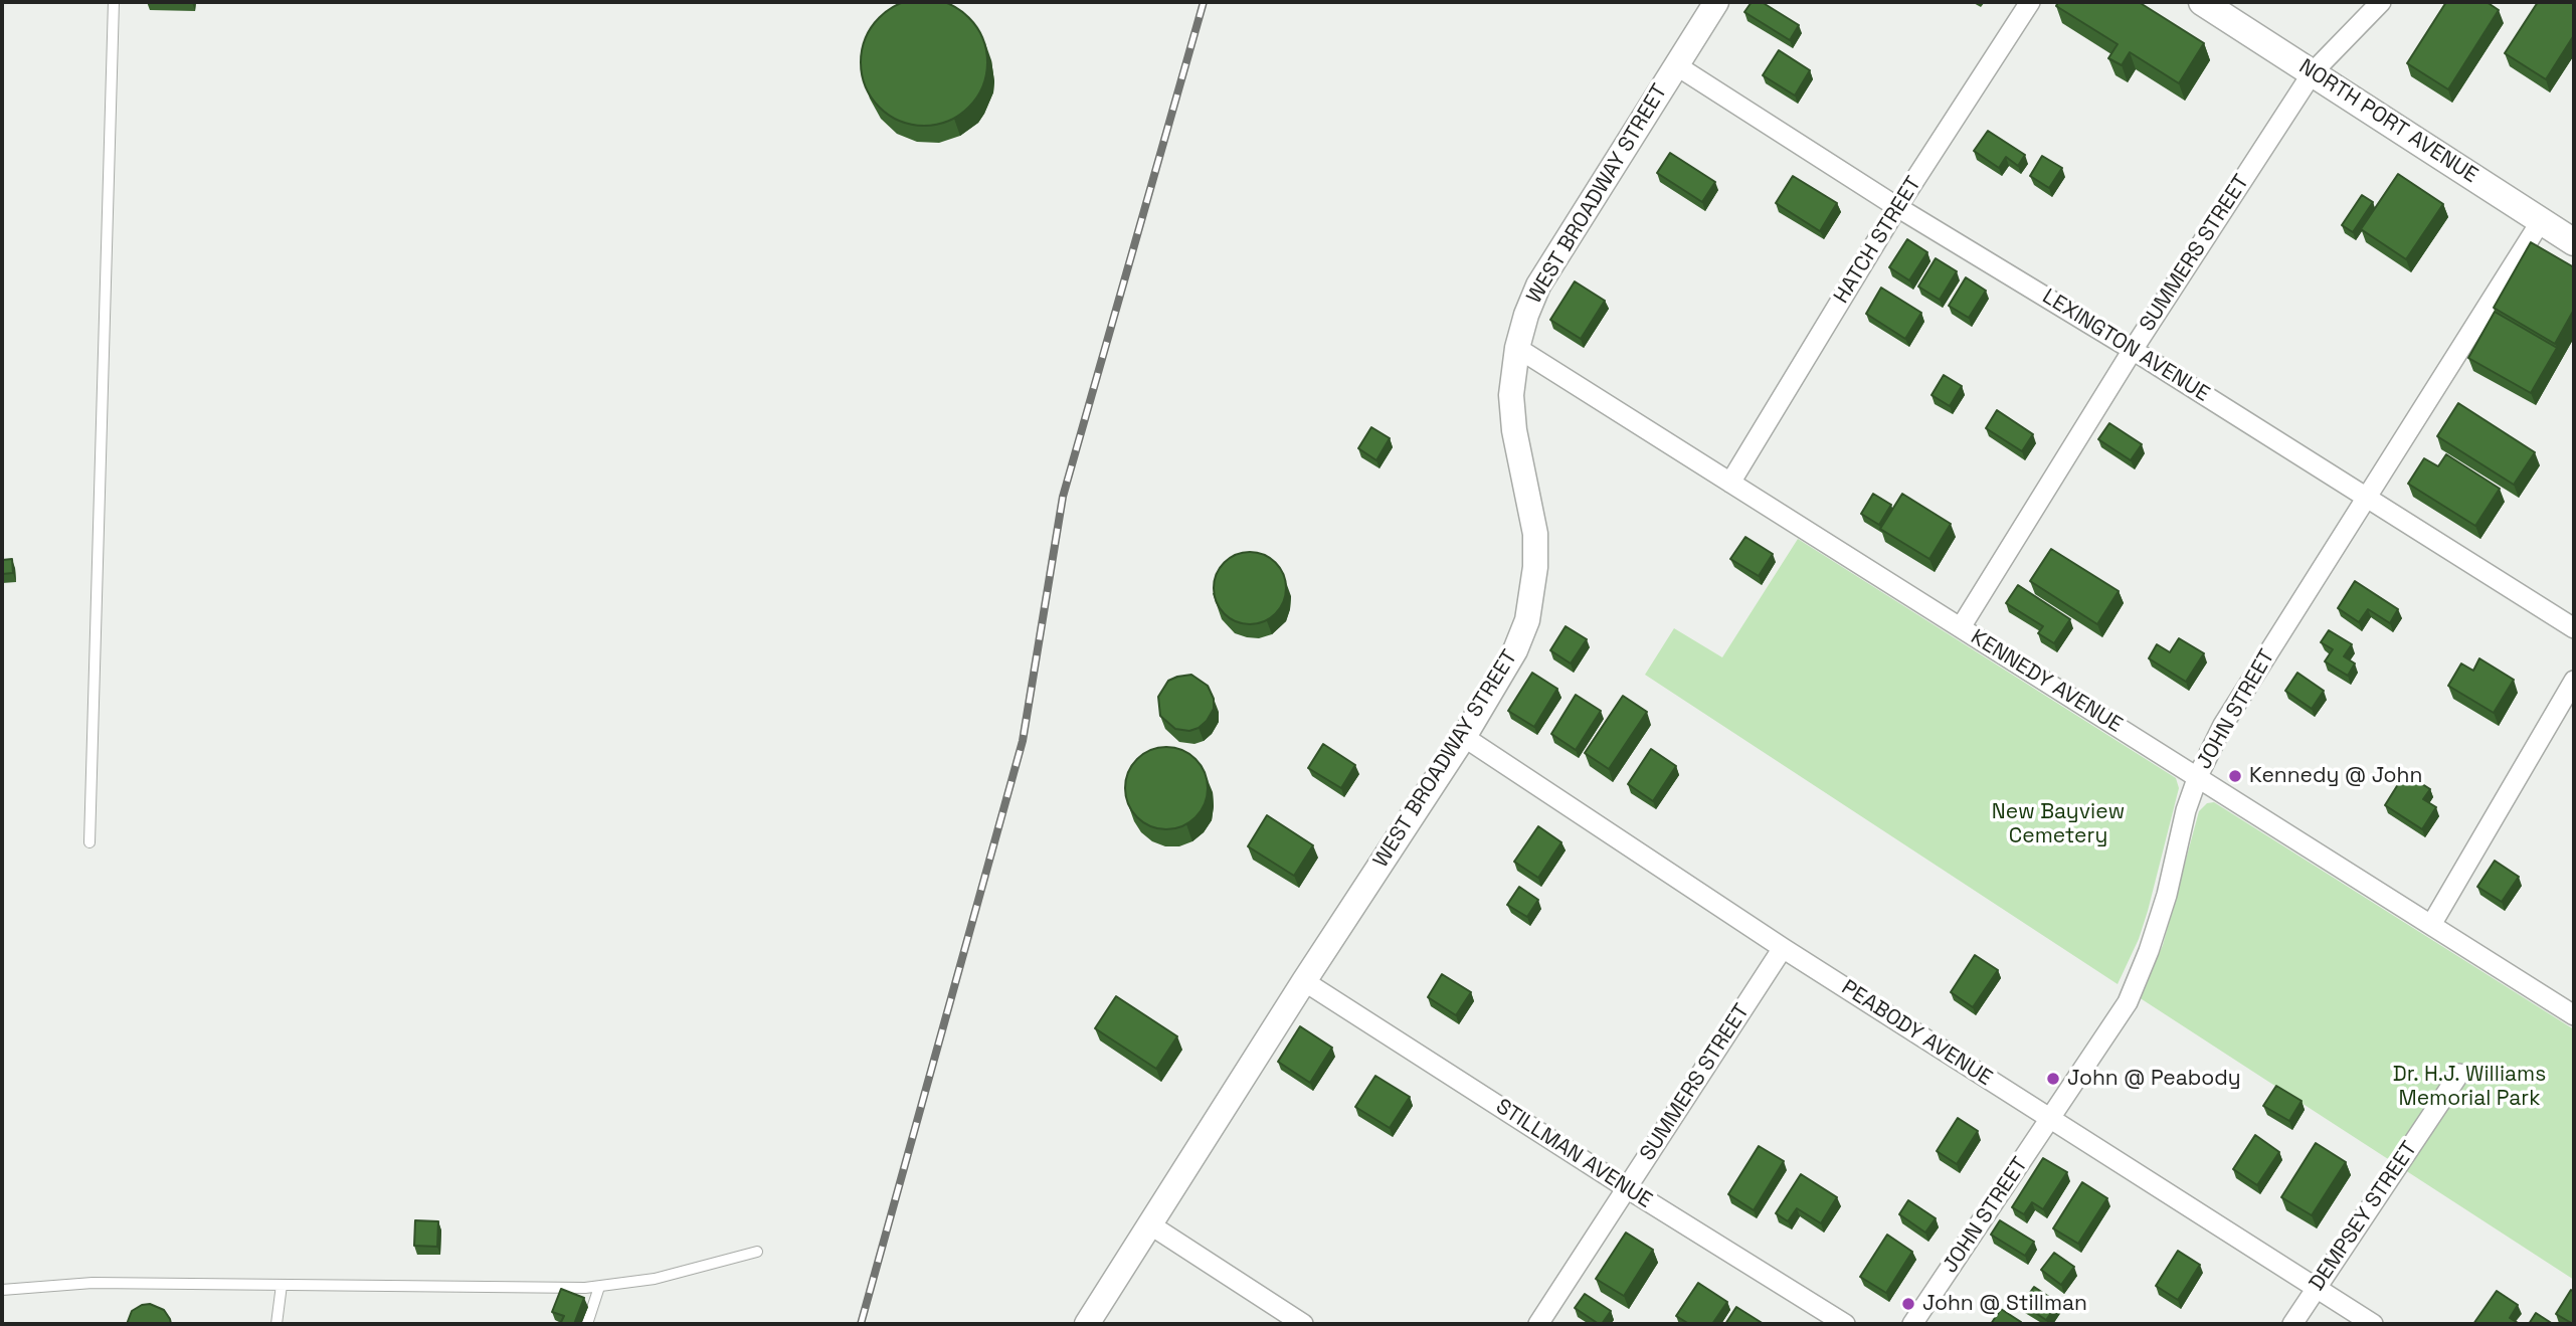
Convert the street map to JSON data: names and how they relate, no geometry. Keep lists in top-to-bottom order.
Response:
{
  "streets": {
    "main road": ["NORTH PORT AVENUE"],
    "street": [
      "WEST BROADWAY STREET",
      "HATCH STREET",
      "SUMMERS STREET",
      "LEXINGTON AVENUE",
      "KENNEDY AVENUE",
      "JOHN STREET",
      "PEABODY AVENUE",
      "STILLMAN AVENUE",
      "DEMPSEY STREET"
    ]
  },
  "crossings": [
    ["NORTH PORT AVENUE", "SUMMERS STREET"],
    ["NORTH PORT AVENUE", "JOHN STREET"],
    ["WEST BROADWAY STREET", "LEXINGTON AVENUE"],
    ["WEST BROADWAY STREET", "KENNEDY AVENUE"],
    ["WEST BROADWAY STREET", "PEABODY AVENUE"],
    ["WEST BROADWAY STREET", "STILLMAN AVENUE"],
    ["HATCH STREET", "LEXINGTON AVENUE"],
    ["HATCH STREET", "KENNEDY AVENUE"],
    ["SUMMERS STREET", "LEXINGTON AVENUE"],
    ["SUMMERS STREET", "KENNEDY AVENUE"],
    ["SUMMERS STREET", "PEABODY AVENUE"],
    ["SUMMERS STREET", "STILLMAN AVENUE"],
    ["LEXINGTON AVENUE", "JOHN STREET"],
    ["KENNEDY AVENUE", "JOHN STREET"],
    ["JOHN STREET", "PEABODY AVENUE"],
    ["PEABODY AVENUE", "DEMPSEY STREET"]
  ],
  "parks": ["New Bayview Cemetery", "Dr. H.J. Williams Memorial Park"],
  "places": ["Kennedy @ John", "John @ Peabody", "John @ Stillman"]
}
